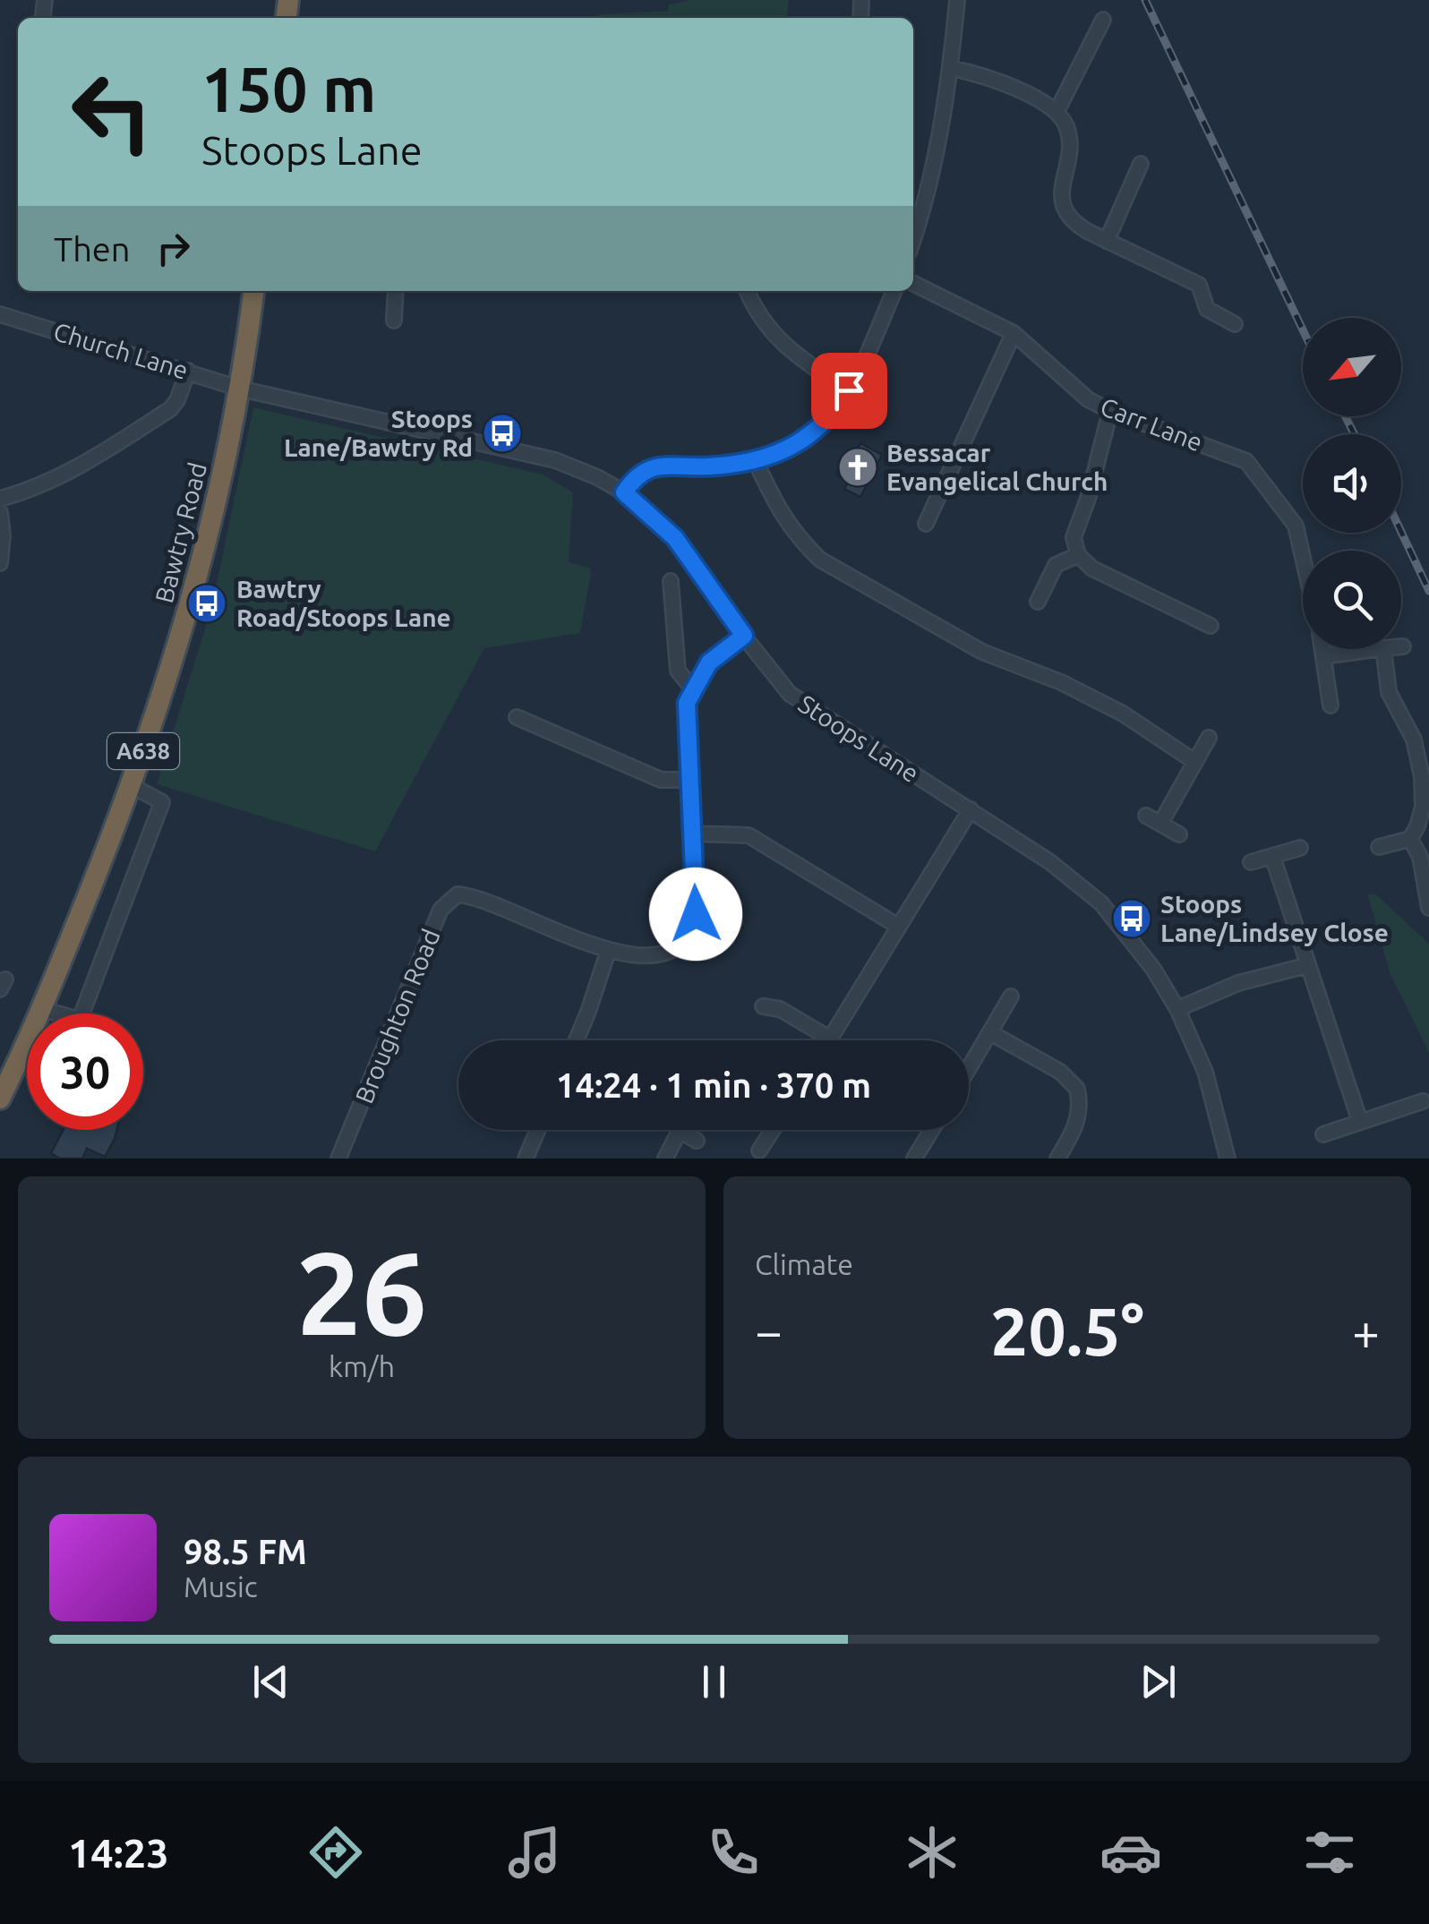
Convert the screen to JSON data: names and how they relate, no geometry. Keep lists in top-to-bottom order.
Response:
{
  "streets": {
    "highway": ["Bawtry Road", "A638"],
    "street": [
      "Church Lane",
      "Carr Lane",
      "Stoops Lane",
      "Broughton Road"
    ]
  },
  "crossings": [
    ["Church Lane", "Bawtry Road"],
    ["Church Lane", "Stoops Lane"],
    ["Bawtry Road", "Stoops Lane"]
  ],
  "places": {
    "bus stop": ["Stoops Lane/Bawtry Rd", "Bawtry Road/Stoops Lane", "Stoops Lane/Lindsey Close"],
    "church": ["Bessacar Evangelical Church"]
  },
  "north": "bottom left",
  "page": {
    "turn": ["150 m", "Stoops Lane"],
    "then": "Then",
    "limit": "30",
    "trip": "14:24 · 1 min · 370 m",
    "tile": [
      ["26", "km/h"],
      "Climate"
    ],
    "heat": ["−", "20.5°", "+"],
    "song": ["98.5 FM", "Music"],
    "tabs": "14:23"
  }
}
